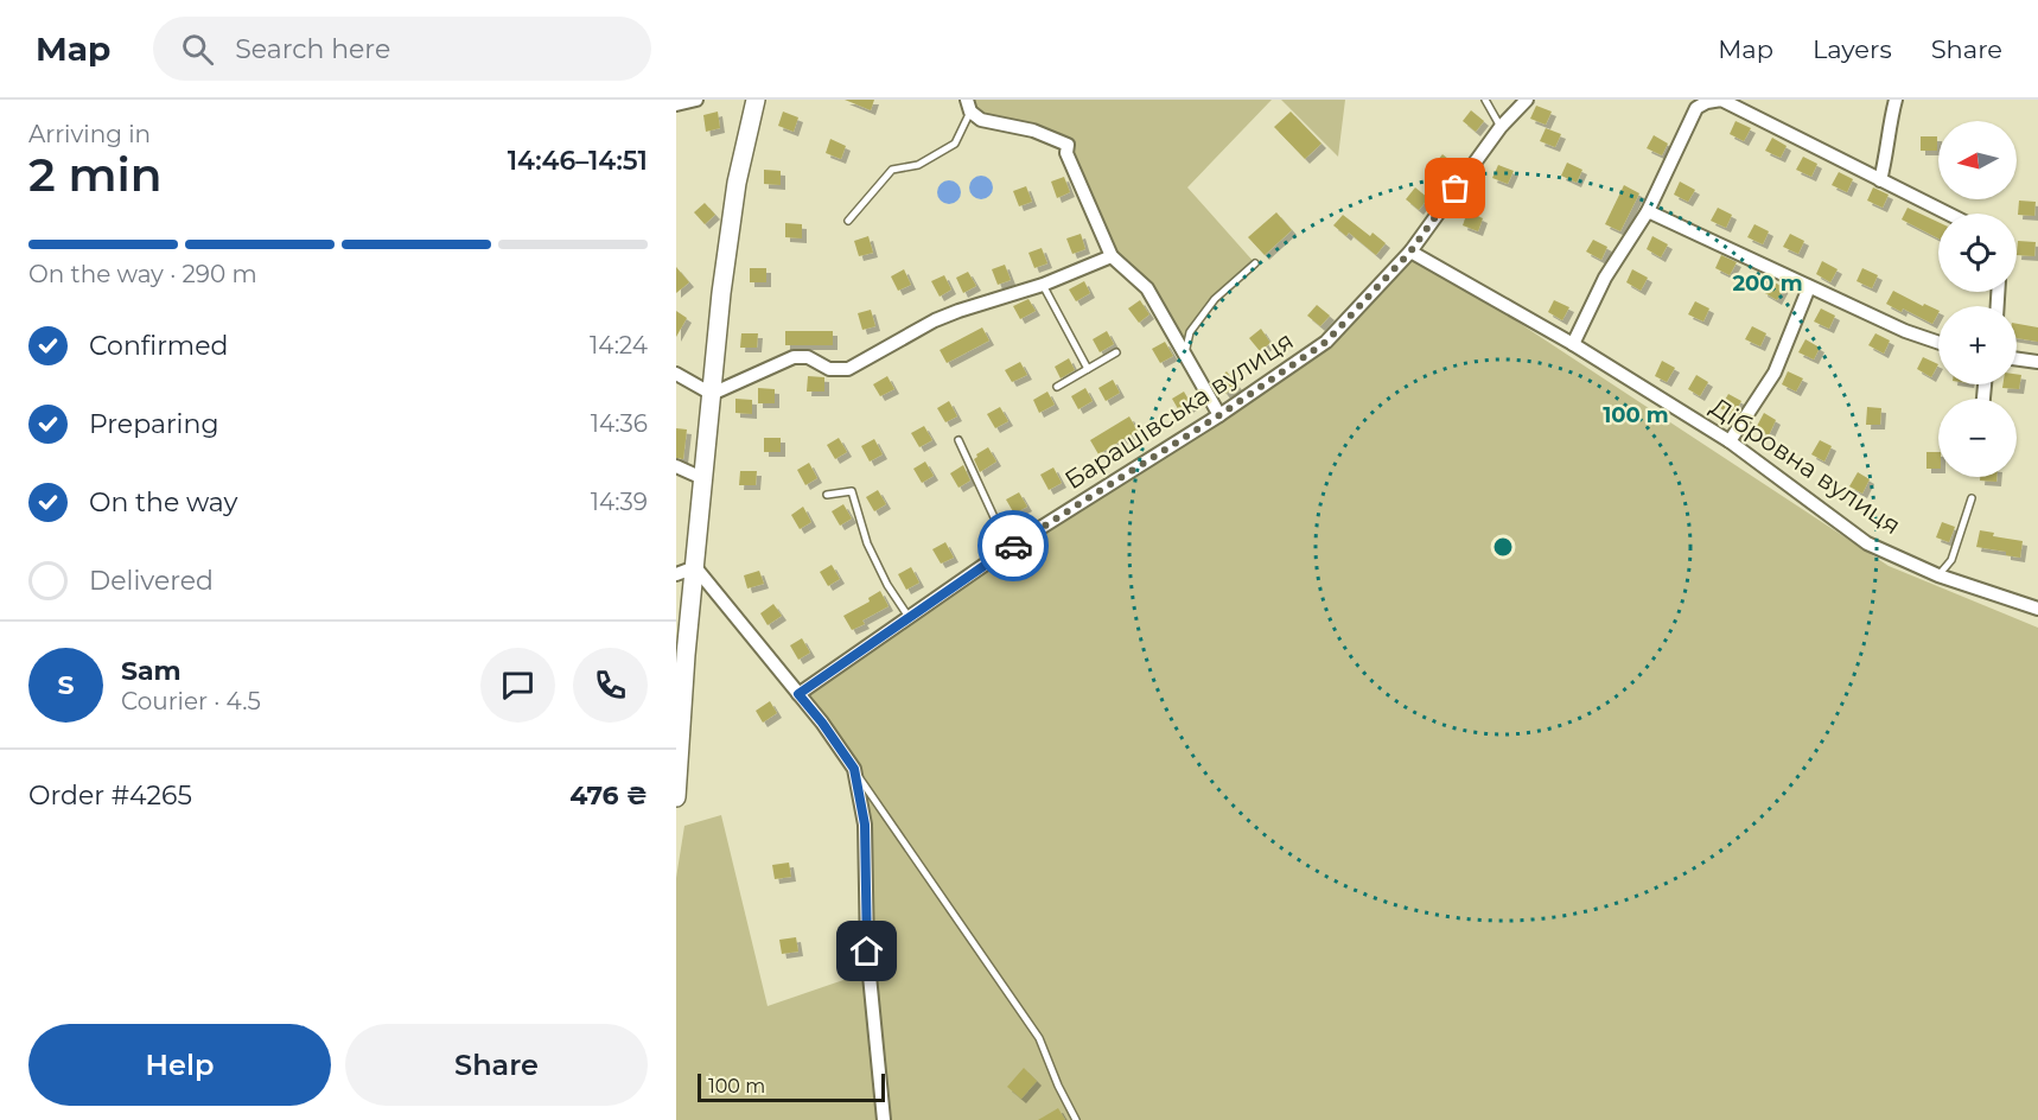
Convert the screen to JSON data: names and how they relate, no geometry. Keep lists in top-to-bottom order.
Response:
{
  "streets": {
    "street": ["Барашівська вулиця", "Дібровна вулиця"]
  },
  "crossings": [
    ["Барашівська вулиця", "Дібровна вулиця"]
  ],
  "scale_bar": "100 m",
  "north": "left",
  "page": {
    "header": "Map",
    "search": "Search here",
    "nav": ["Map", "Layers", "Share"],
    "heading": ["2 min", "Arriving in", "14:46–14:51"],
    "panel": [
      "Sam",
      "Courier · 4.5",
      "Order #4265",
      "476 ₴"
    ],
    "map_buttons": ["+", "−"],
    "bar": "On the way · 290 m",
    "list": [
      ["Confirmed", "14:24"],
      ["Preparing", "14:36"],
      ["On the way", "14:39"],
      "Delivered"
    ],
    "round": "S",
    "buttons": ["Help", "Share"],
    "scale": "100 m"
  },
  "rings": ["200 m", "100 m"]
}
